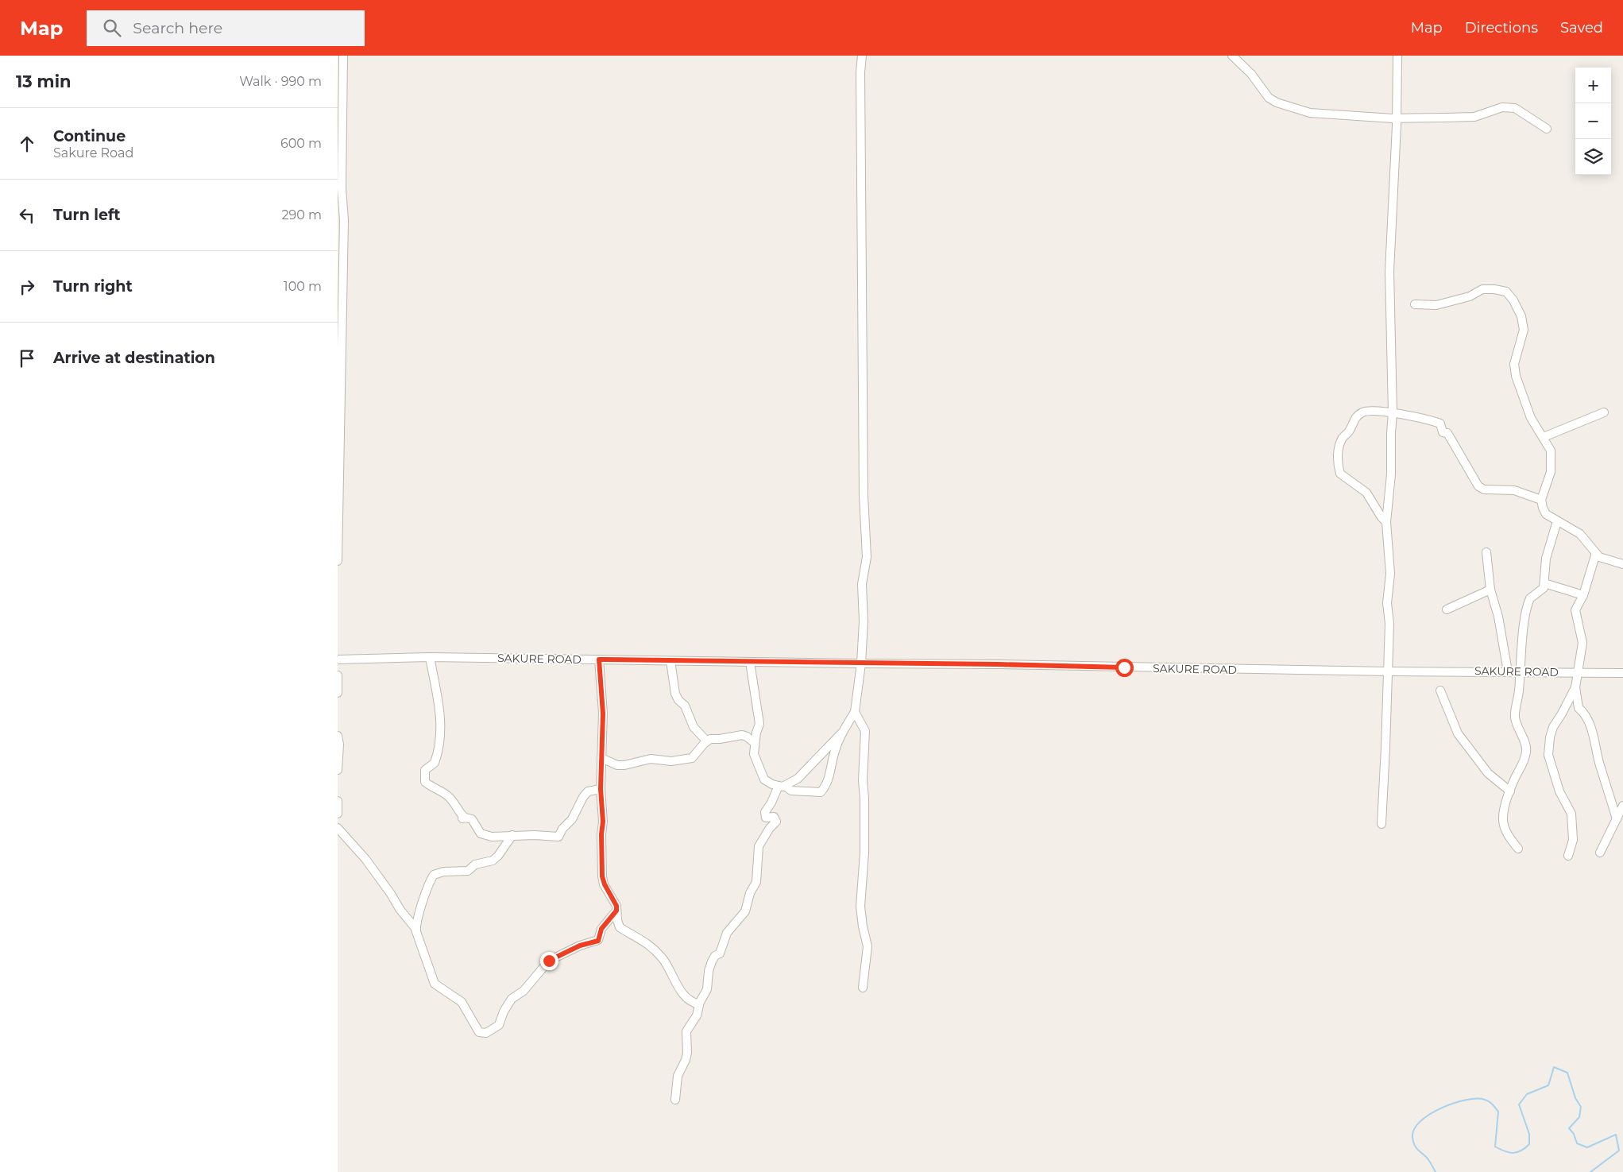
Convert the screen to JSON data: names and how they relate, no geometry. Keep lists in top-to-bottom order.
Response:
{
  "streets": {
    "street": ["SAKURE ROAD"]
  },
  "page": {
    "header": "Map",
    "search": "Search here",
    "nav": ["Map", "Directions", "Saved"],
    "heading": ["13 min", "Walk · 990 m"],
    "map_buttons": ["+", "−"],
    "list": [
      ["Continue", "Sakure Road", "600 m"],
      ["Turn left", "290 m"],
      ["Turn right", "100 m"],
      "Arrive at destination"
    ]
  }
}
